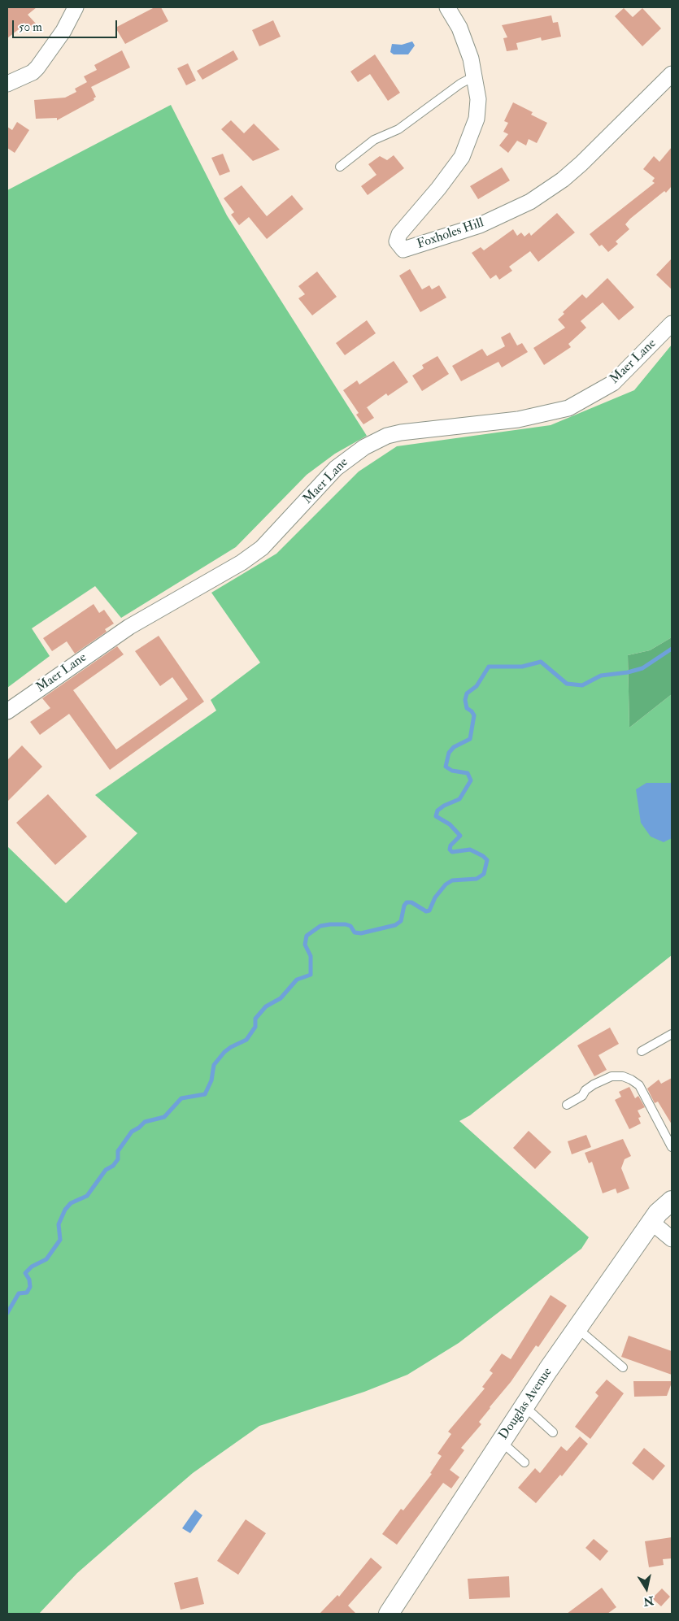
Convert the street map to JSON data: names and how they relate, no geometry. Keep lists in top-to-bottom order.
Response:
{
  "streets": {
    "street": ["Foxholes Hill", "Maer Lane", "Douglas Avenue"]
  },
  "scale_bar": "50 m",
  "north": "bottom"
}
